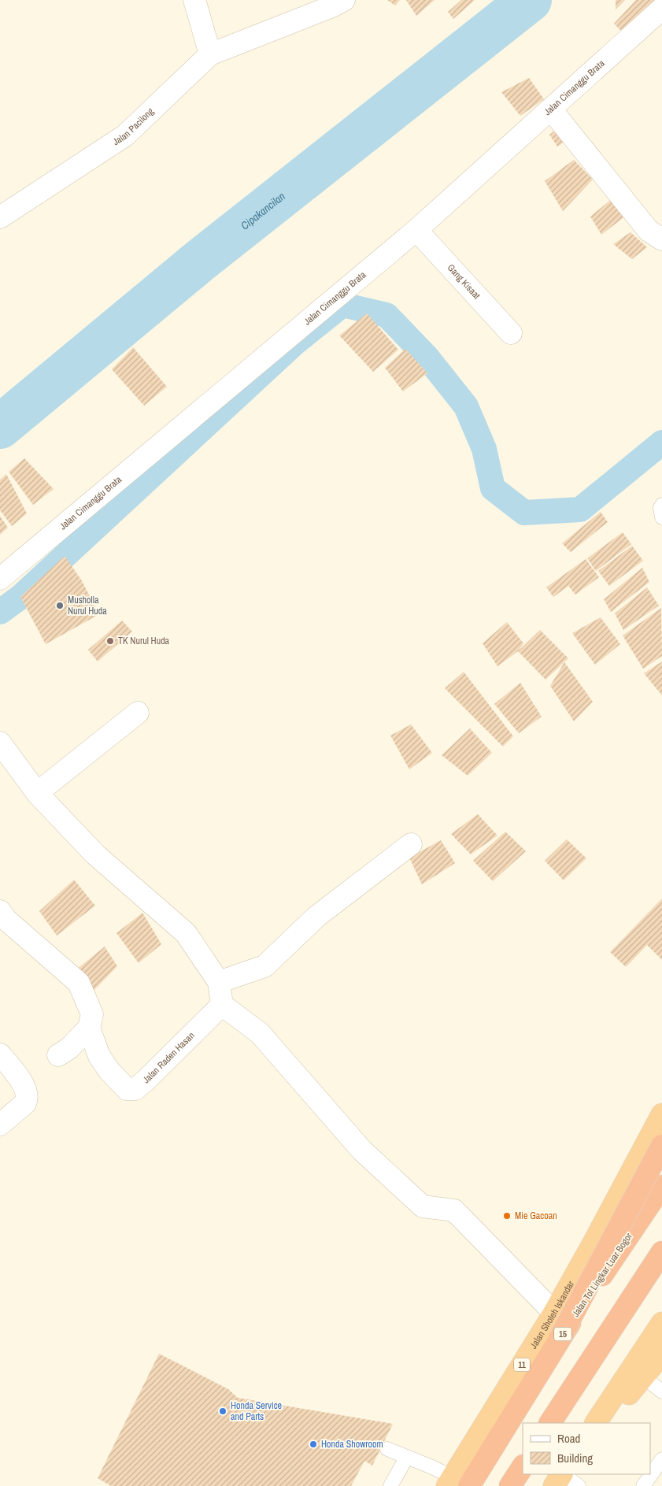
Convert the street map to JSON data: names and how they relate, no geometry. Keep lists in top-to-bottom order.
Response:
{
  "streets": {
    "highway": [
      "Jalan Tol Lingkar Luar Bogor",
      "Jalan Sholeh Iskandar",
      "15",
      "11"
    ],
    "street": [
      "Jalan Cimanggu Brata",
      "Jalan Pacilong",
      "Gang Kisaat",
      "Jalan Raden Hasan"
    ]
  },
  "crossings": [
    ["Jalan Cimanggu Brata", "Gang Kisaat"],
    ["Jalan Tol Lingkar Luar Bogor", "Jalan Sholeh Iskandar"]
  ],
  "water": ["Cipakancilan"],
  "places": [
    "Musholla Nurul Huda",
    "TK Nurul Huda",
    "Mie Gacoan",
    "Honda Service and Parts",
    "Honda Showroom"
  ],
  "legend": ["Road", "Building"]
}
